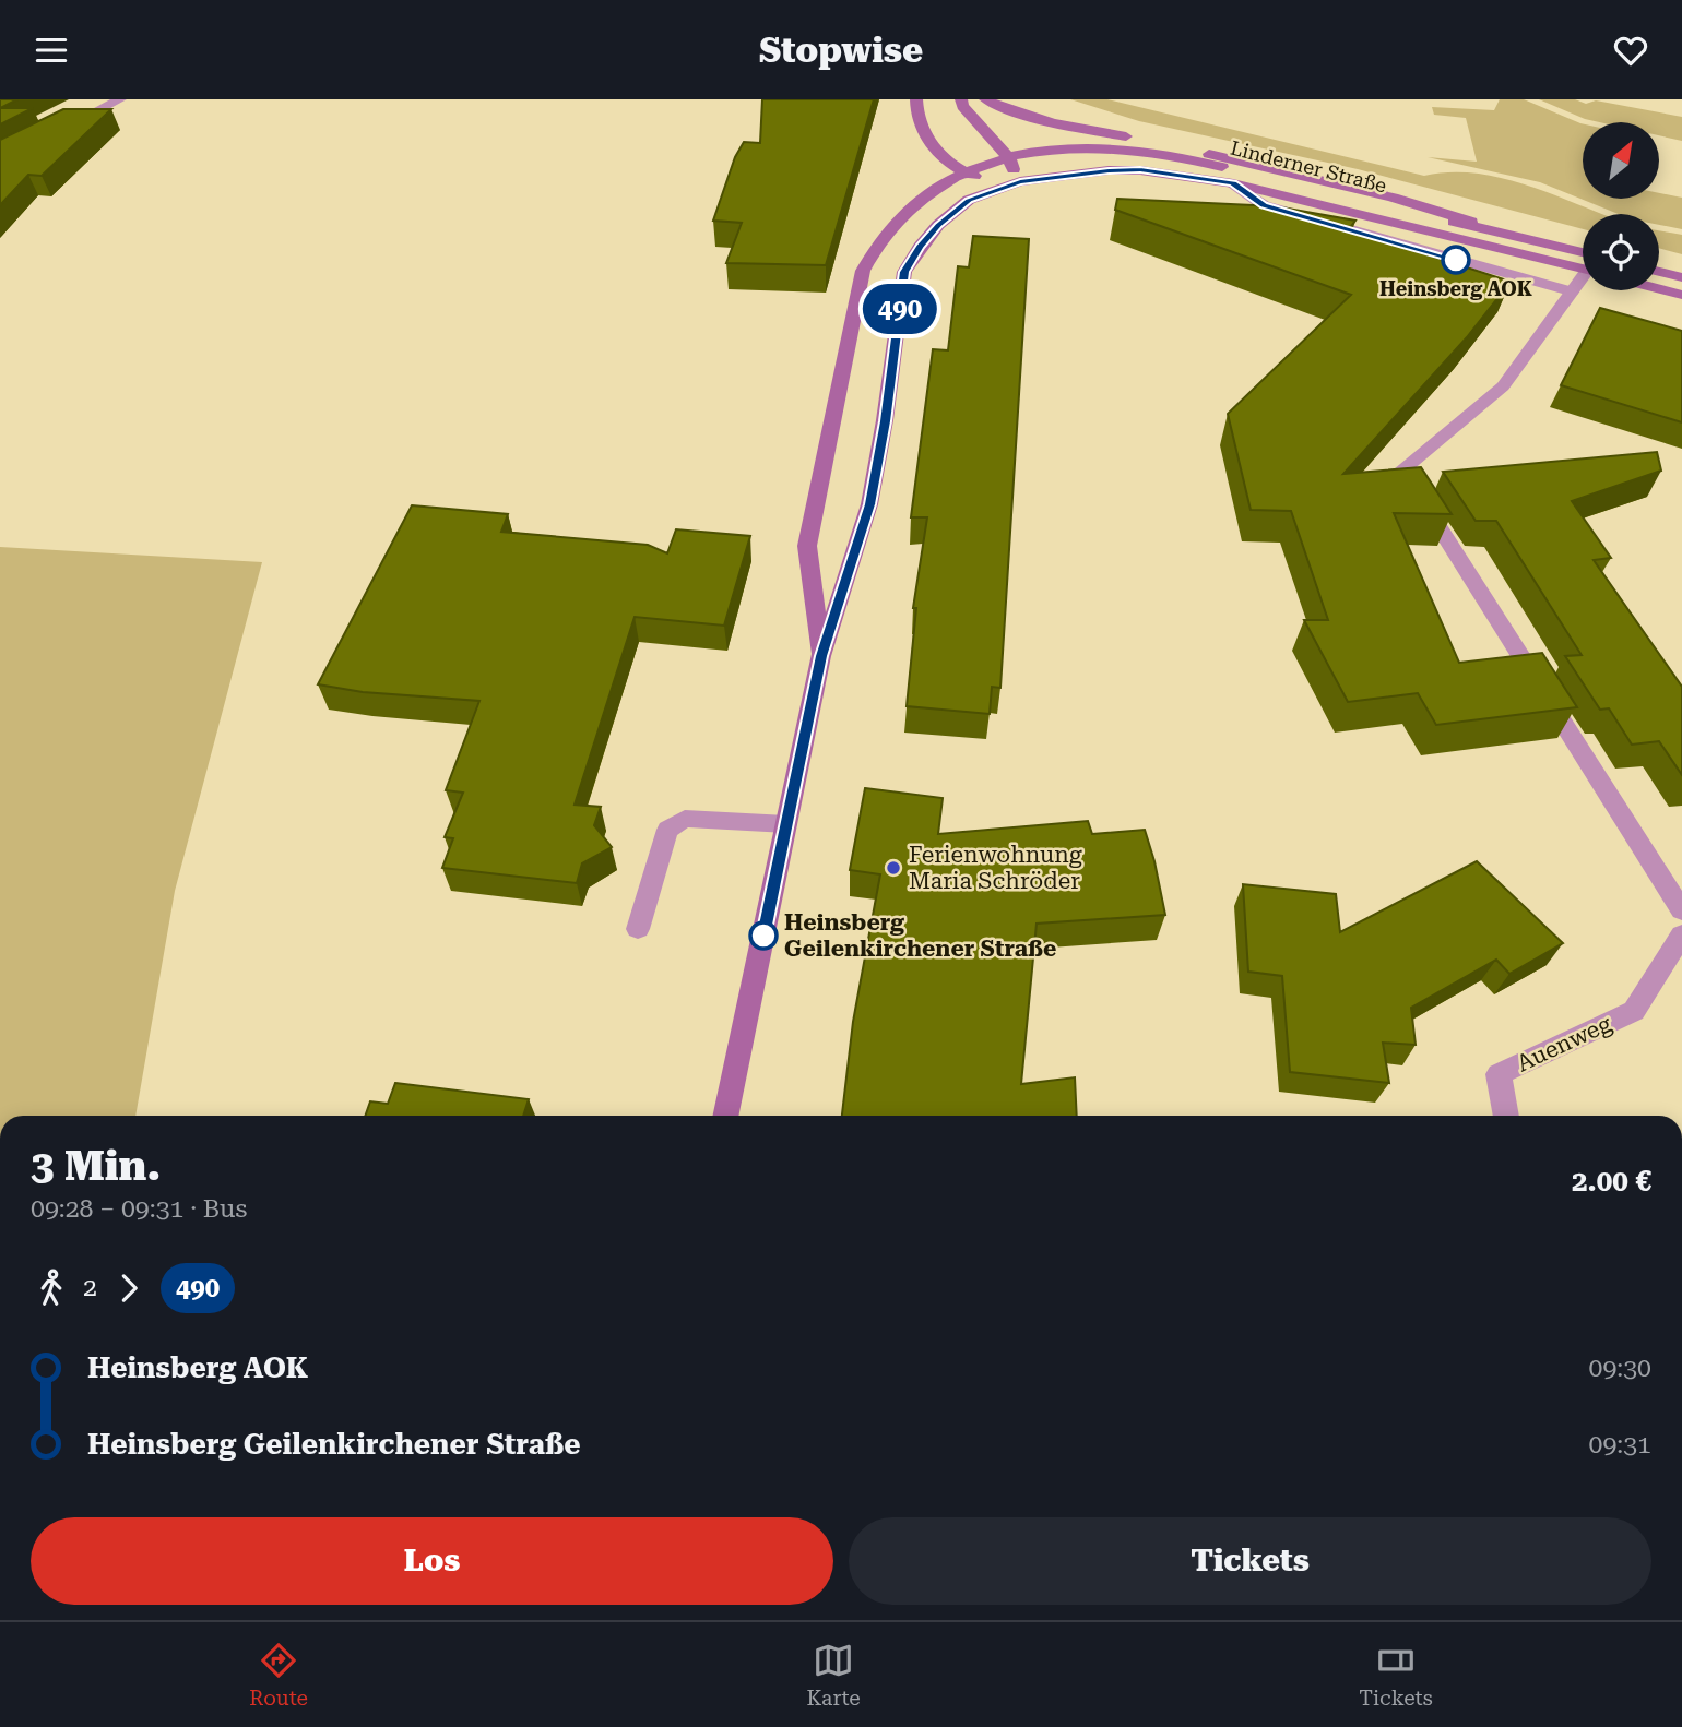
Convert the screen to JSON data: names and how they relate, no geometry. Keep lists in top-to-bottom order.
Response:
{
  "streets": {
    "street": ["Linderner Straße", "Auenweg"]
  },
  "places": ["Heinsberg AOK", "Ferienwohnung Maria Schröder", "Heinsberg Geilenkirchener Straße"],
  "lines": ["bus line 490"],
  "north": "top right",
  "page": {
    "header": "Stopwise",
    "on_map": "490",
    "heading": ["3 Min.", "09:28 – 09:31 · Bus", "2.00 €"],
    "legs": ["2", "490"],
    "list": [
      {
        "name": "Heinsberg AOK",
        "value": "09:30"
      },
      {
        "name": "Heinsberg Geilenkirchener Straße",
        "value": "09:31"
      }
    ],
    "buttons": ["Los", "Tickets"],
    "tabs": ["Route", "Karte", "Tickets"]
  }
}
